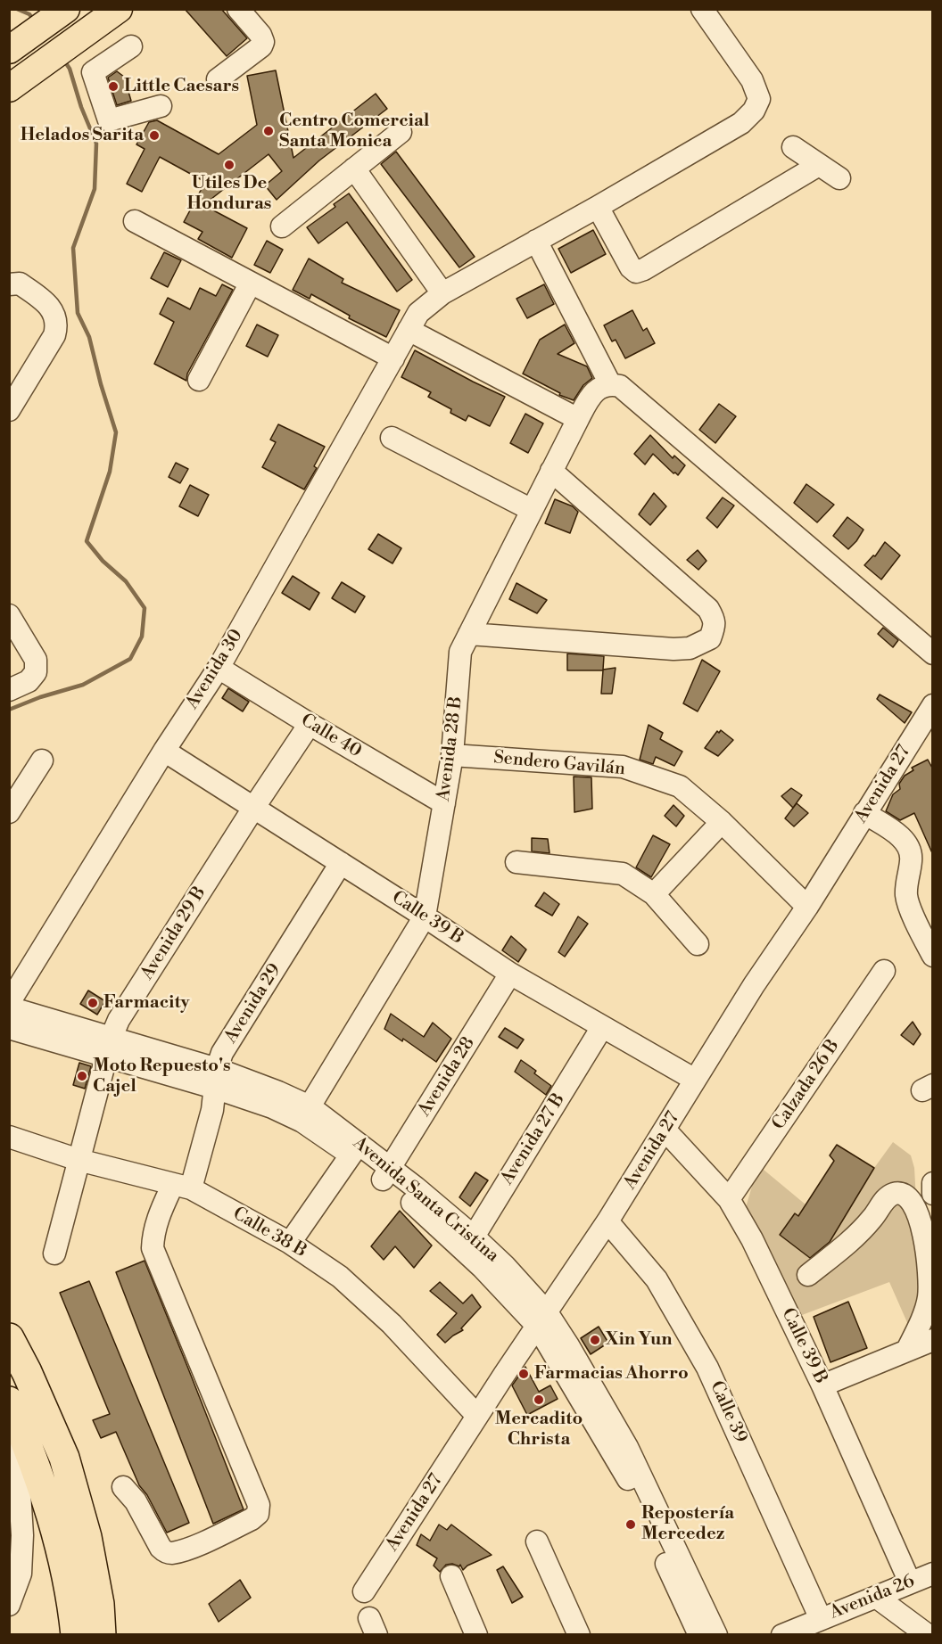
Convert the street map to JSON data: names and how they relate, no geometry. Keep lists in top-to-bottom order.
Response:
{
  "streets": {
    "street": [
      "Avenida 30",
      "Calle 40",
      "Avenida 28 B",
      "Sendero Gavilán",
      "Avenida 27",
      "Calle 39 B",
      "Avenida 29 B",
      "Avenida 29",
      "Avenida 28",
      "Calzada 26 B",
      "Avenida 27 B",
      "Avenida Santa Cristina",
      "Calle 38 B",
      "Calle 39",
      "Avenida 26"
    ]
  },
  "crossings": [
    ["Avenida 30", "Calle 40"],
    ["Avenida 30", "Calle 39 B"],
    ["Calle 40", "Avenida 28 B"],
    ["Calle 40", "Avenida 29 B"],
    ["Avenida 28 B", "Sendero Gavilán"],
    ["Avenida 28 B", "Calle 39 B"],
    ["Avenida 28 B", "Avenida Santa Cristina"],
    ["Sendero Gavilán", "Avenida 27"],
    ["Avenida 27", "Calle 39 B"],
    ["Avenida 27", "Avenida Santa Cristina"],
    ["Avenida 27", "Calle 38 B"],
    ["Avenida 27", "Calle 39"],
    ["Calle 39 B", "Avenida 29 B"],
    ["Calle 39 B", "Avenida 29"],
    ["Calle 39 B", "Avenida 28"],
    ["Calle 39 B", "Calzada 26 B"],
    ["Calle 39 B", "Avenida 27 B"],
    ["Calle 39 B", "Avenida 26"],
    ["Avenida 29 B", "Avenida Santa Cristina"],
    ["Avenida 29 B", "Calle 38 B"],
    ["Avenida 29", "Avenida Santa Cristina"],
    ["Avenida 29", "Calle 38 B"],
    ["Avenida 28", "Avenida Santa Cristina"],
    ["Avenida 27 B", "Avenida Santa Cristina"],
    ["Calle 39", "Avenida 26"]
  ],
  "places": [
    "Little Caesars",
    "Centro Comercial Santa Monica",
    "Helados Sarita",
    "Utiles De Honduras",
    "Farmacity",
    "Moto Repuesto's Cajel",
    "Xin Yun",
    "Farmacias Ahorro",
    "Mercadito Christa",
    "Repostería Mercedez"
  ]
}
